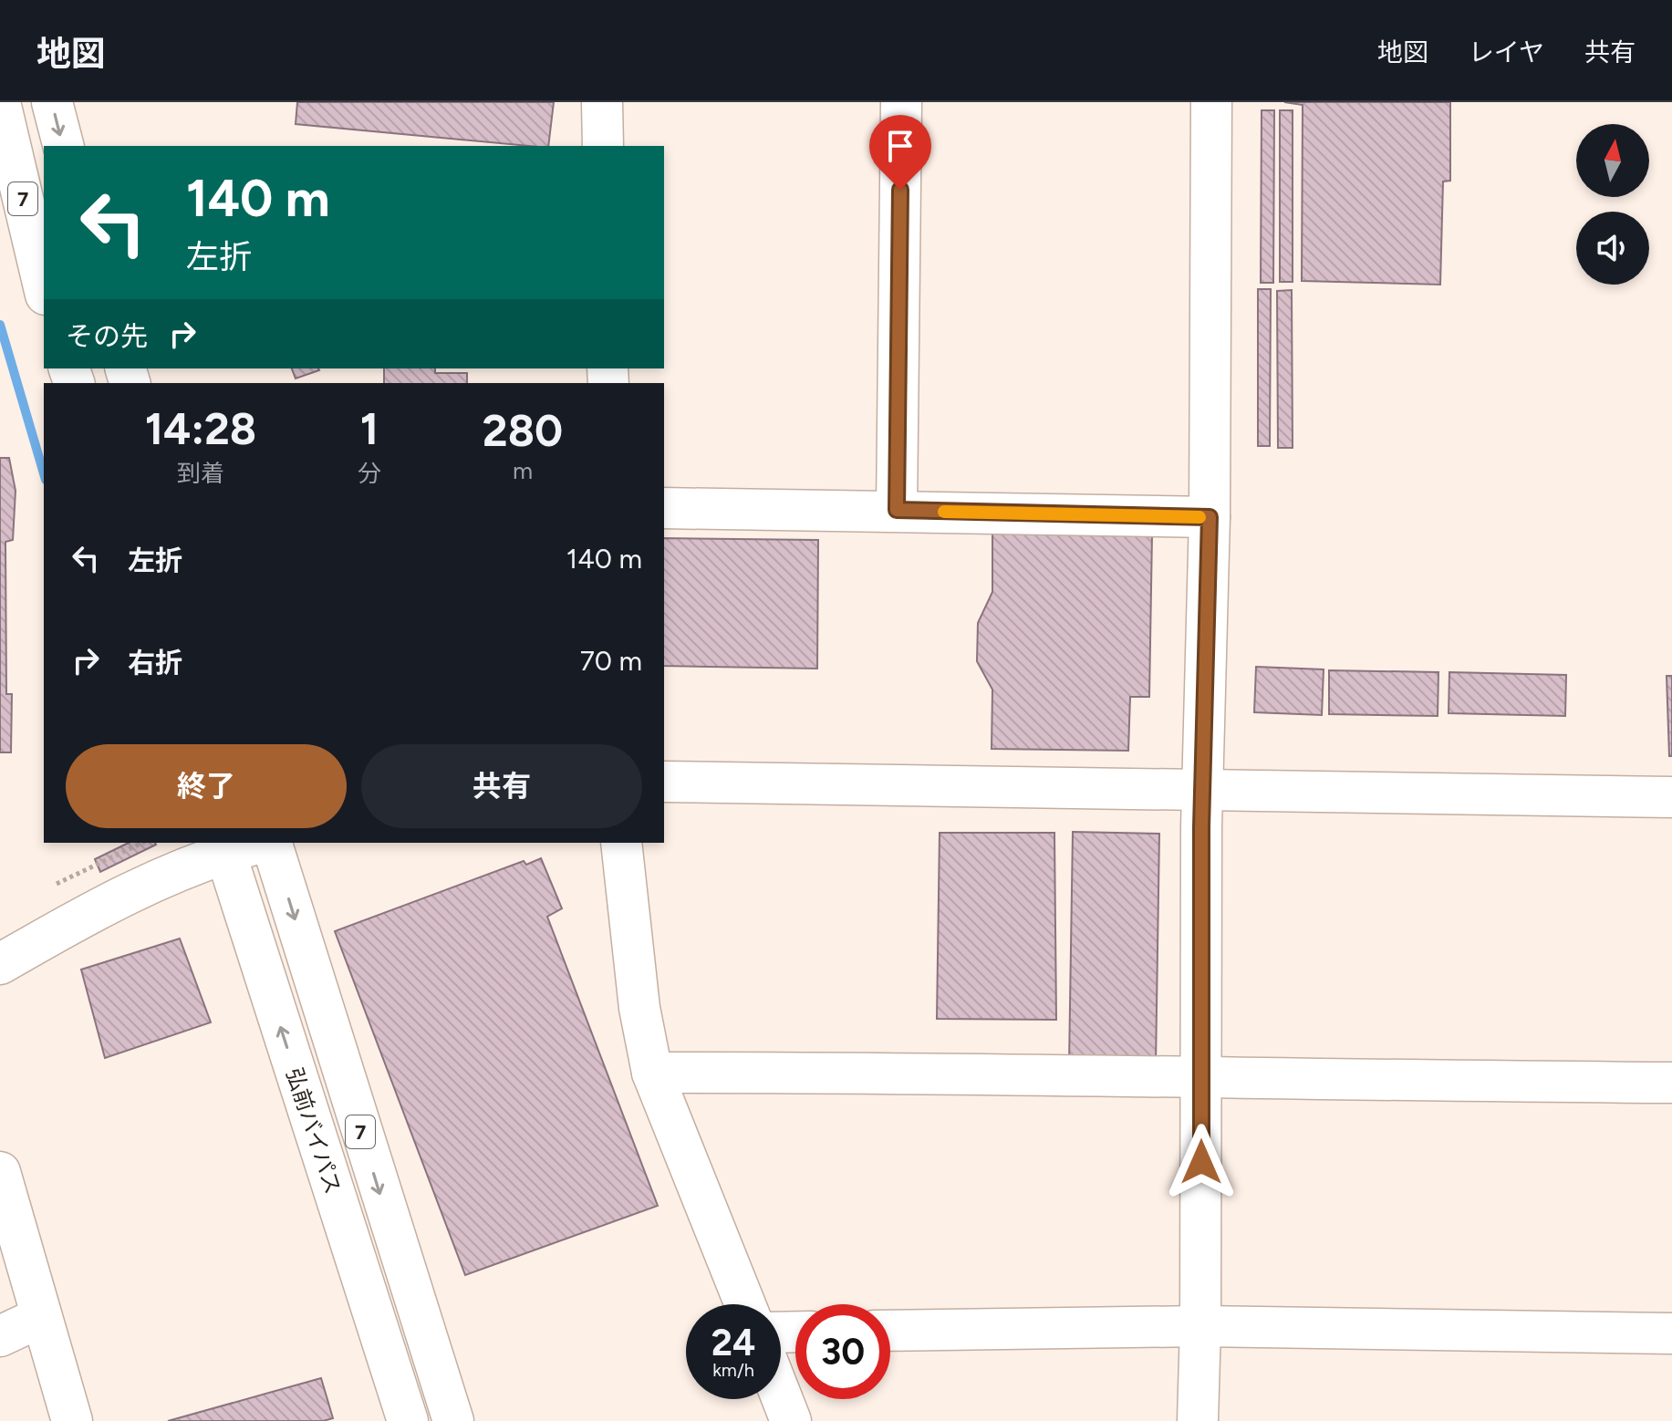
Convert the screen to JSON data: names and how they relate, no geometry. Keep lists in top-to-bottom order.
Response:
{
  "streets": {
    "main road": ["7", "弘前バイパス"]
  },
  "crossings": [
    ["7", "弘前バイパス"]
  ],
  "north": "top",
  "page": {
    "header": "地図",
    "nav": ["地図", "レイヤ", "共有"],
    "turn": ["140 m", "左折"],
    "then": "その先",
    "eta": [
      "14:28",
      "到着",
      "1",
      "分",
      "280",
      "m"
    ],
    "list": [
      {
        "name": "左折",
        "value": "140 m"
      },
      {
        "name": "右折",
        "value": "70 m"
      }
    ],
    "buttons": ["終了", "共有"],
    "speed": "24 km/h",
    "limit": "30"
  }
}
